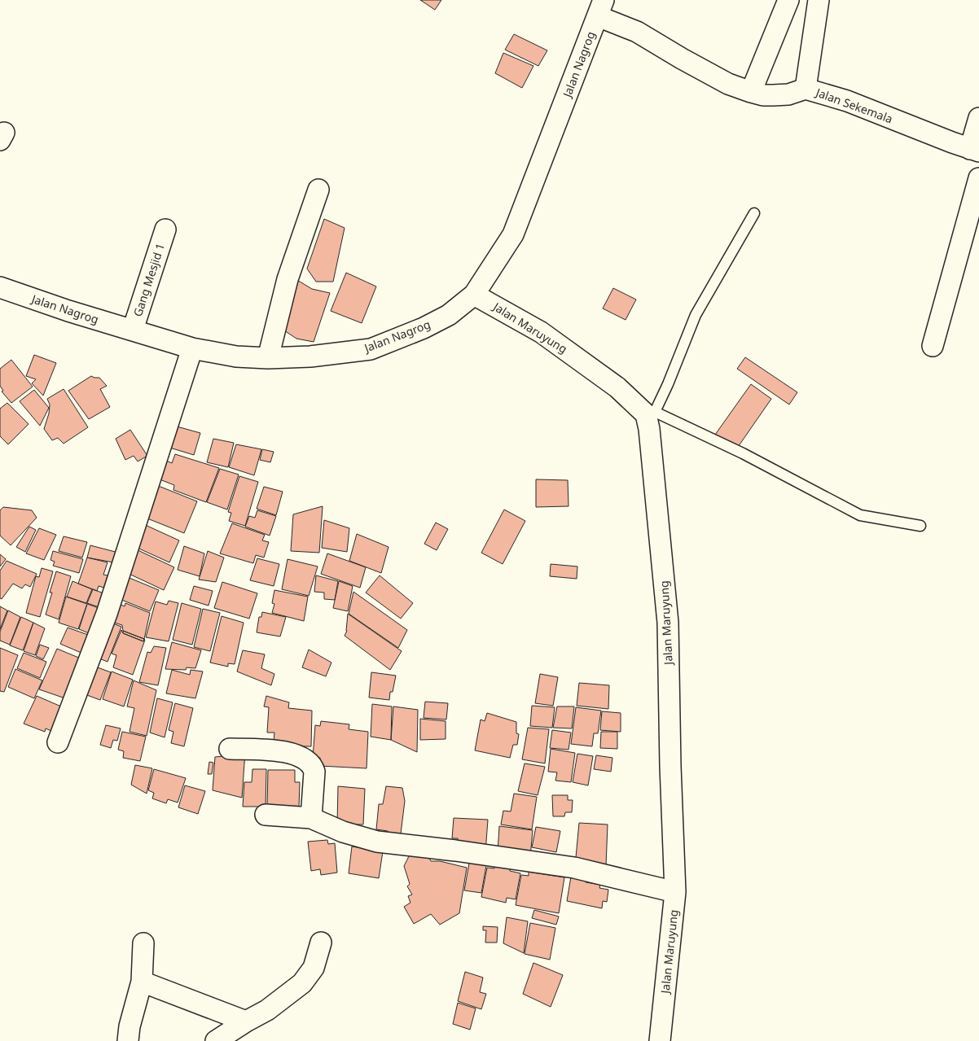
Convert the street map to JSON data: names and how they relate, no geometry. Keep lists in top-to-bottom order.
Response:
{
  "streets": {
    "street": [
      "Jalan Nagrog",
      "Jalan Sekemala",
      "Gang Mesjid 1",
      "Jalan Maruyung"
    ]
  },
  "crossings": [
    ["Jalan Nagrog", "Jalan Sekemala"],
    ["Jalan Nagrog", "Gang Mesjid 1"],
    ["Jalan Nagrog", "Jalan Maruyung"]
  ]
}
